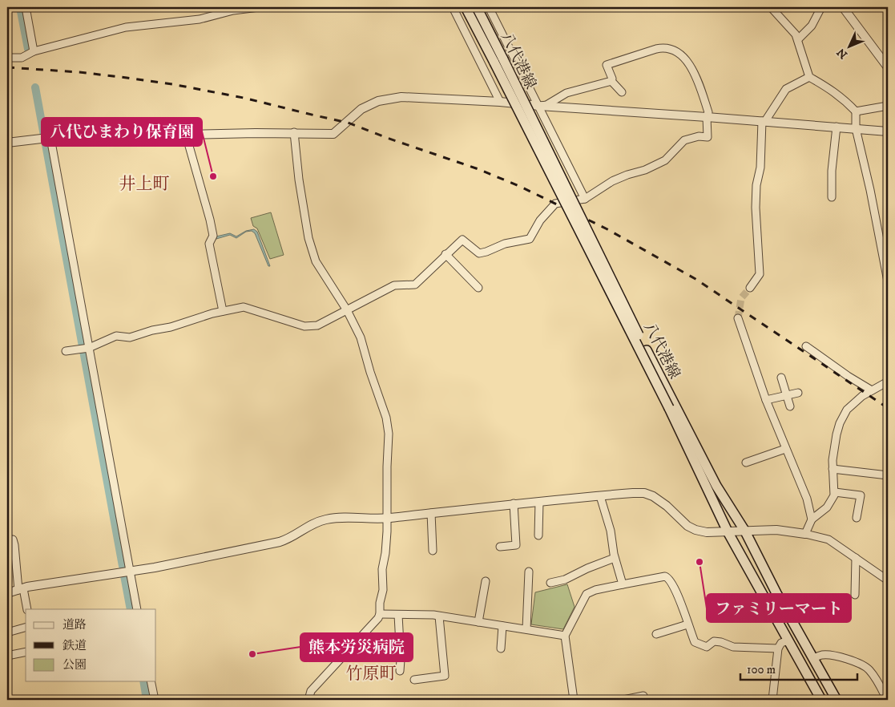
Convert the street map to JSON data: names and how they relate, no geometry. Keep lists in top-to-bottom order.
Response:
{
  "streets": {
    "main road": ["八代港線"]
  },
  "districts": ["井上町", "竹原町"],
  "places": ["八代ひまわり保育園", "ファミリーマート", "熊本労災病院"],
  "legend": ["道路", "鉄道", "公園"],
  "scale_bar": "100 m",
  "north": "bottom left"
}
